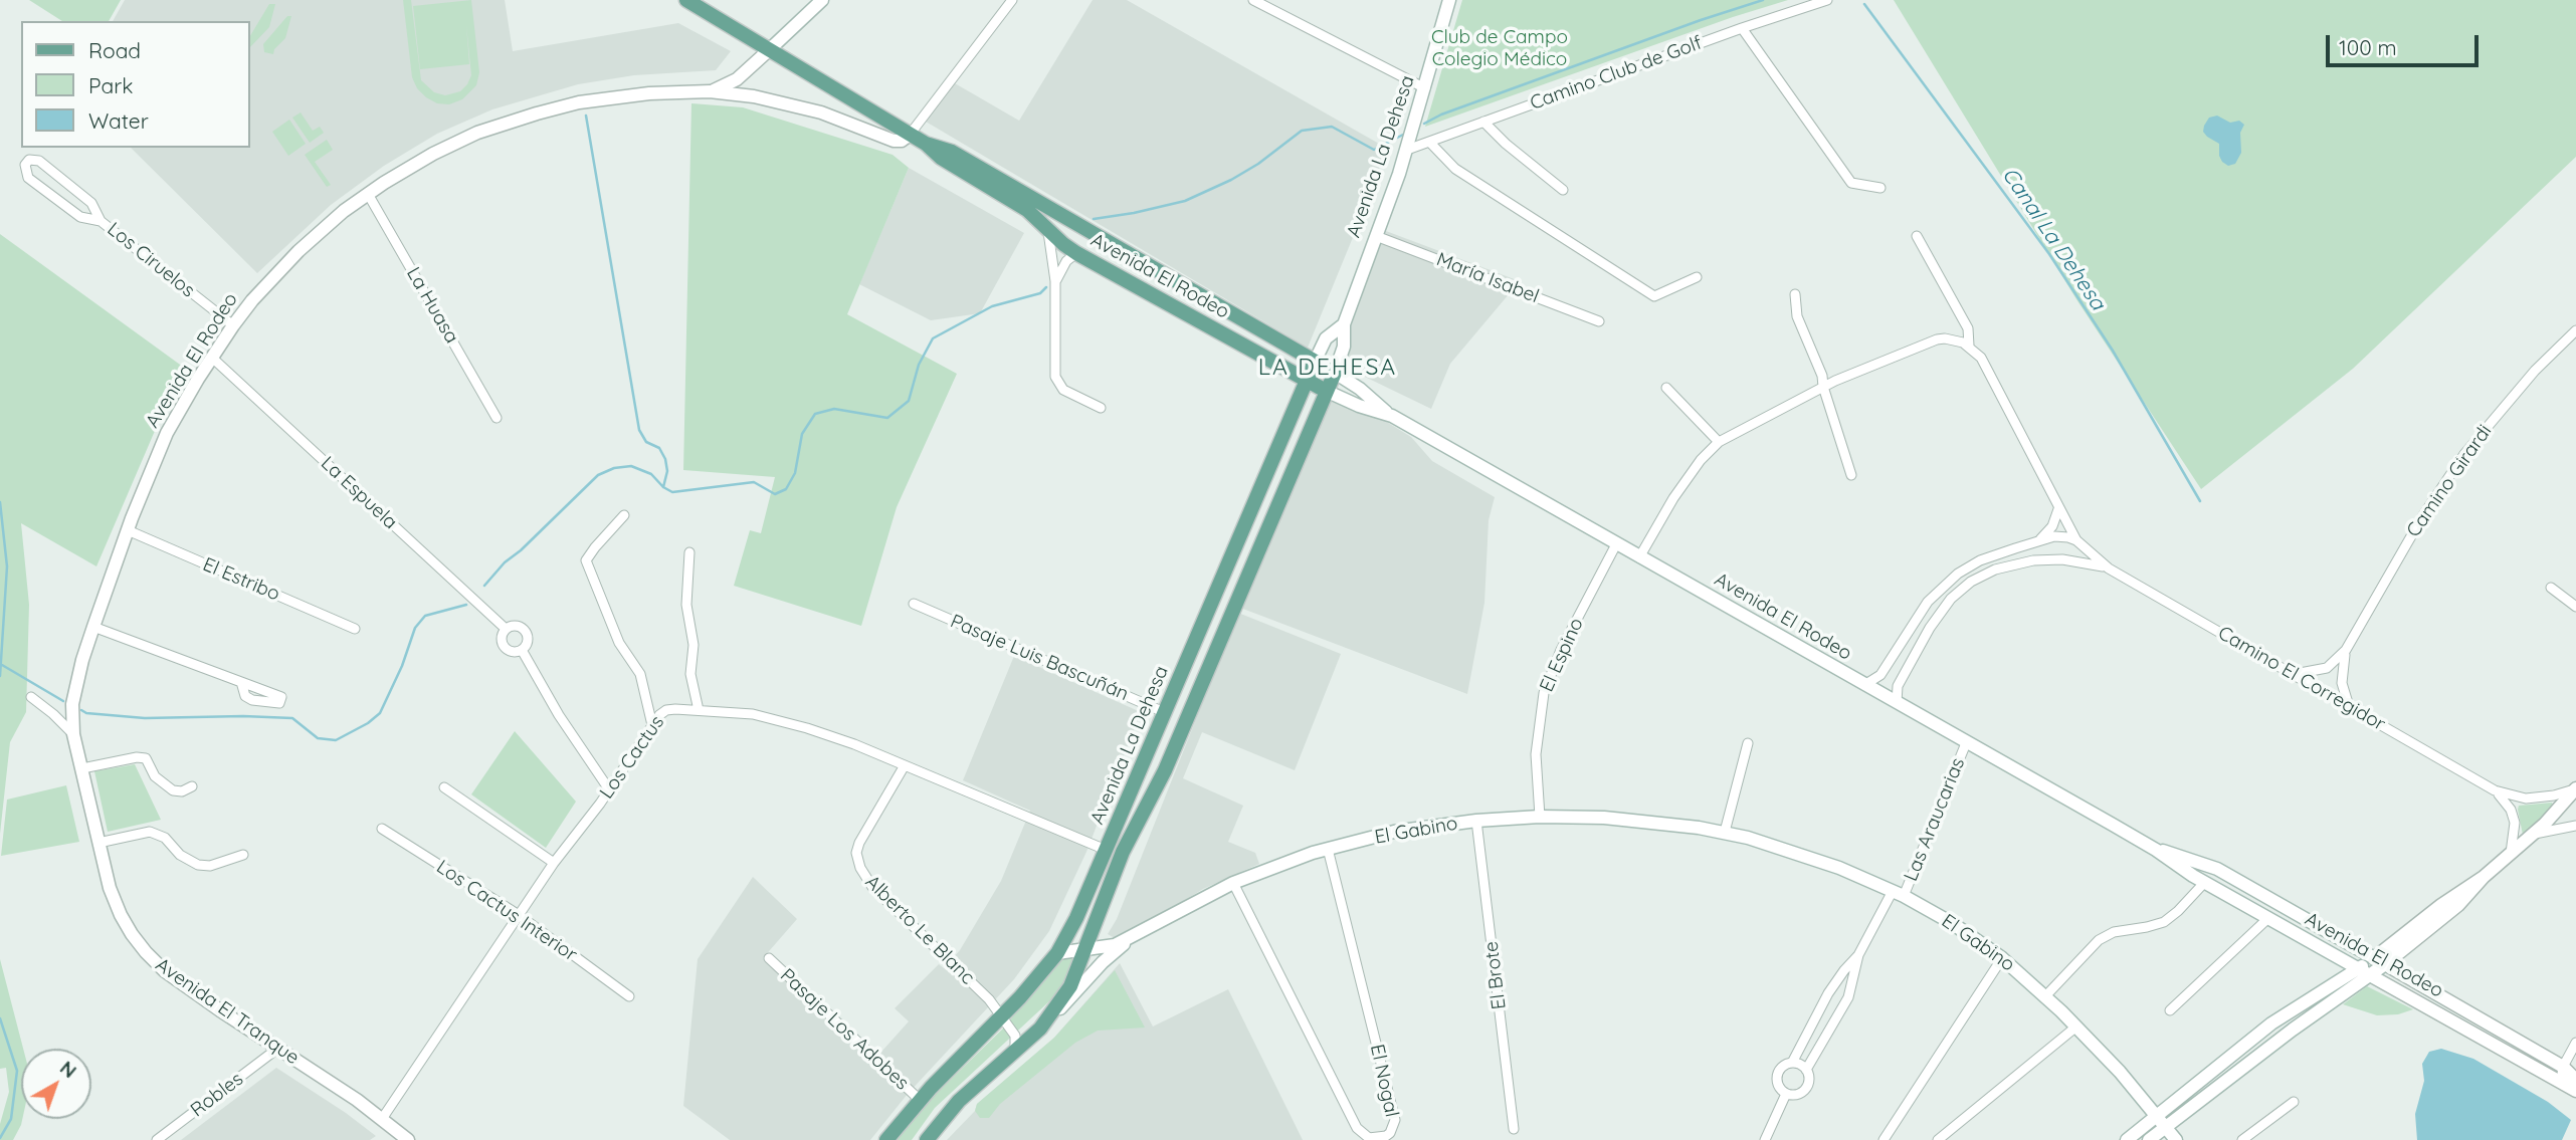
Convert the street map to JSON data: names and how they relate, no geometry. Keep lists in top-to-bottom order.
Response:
{
  "streets": {
    "main road": [
      "Avenida La Dehesa",
      "Avenida El Rodeo",
      "El Gabino",
      "Avenida El Tranque"
    ],
    "street": [
      "Camino Club de Golf",
      "Los Ciruelos",
      "María Isabel",
      "La Huasa",
      "Camino Girardi",
      "La Espuela",
      "El Estribo",
      "El Espino",
      "Pasaje Luis Bascuñán",
      "Camino El Corregidor",
      "Los Cactus",
      "Las Araucarias",
      "Los Cactus Interior",
      "Alberto Le Blanc",
      "El Brote",
      "Pasaje Los Adobes",
      "El Nogal",
      "Robles"
    ]
  },
  "crossings": [
    ["Camino Club de Golf", "Avenida La Dehesa"],
    ["Avenida La Dehesa", "Avenida El Rodeo"],
    ["Avenida La Dehesa", "María Isabel"],
    ["Avenida La Dehesa", "Pasaje Luis Bascuñán"],
    ["Avenida La Dehesa", "Los Cactus"],
    ["Avenida La Dehesa", "El Gabino"],
    ["Avenida La Dehesa", "Alberto Le Blanc"],
    ["Avenida La Dehesa", "Pasaje Los Adobes"],
    ["Los Ciruelos", "Avenida El Rodeo"],
    ["Avenida El Rodeo", "La Huasa"],
    ["Avenida El Rodeo", "La Espuela"],
    ["Avenida El Rodeo", "El Estribo"],
    ["Avenida El Rodeo", "El Espino"],
    ["Avenida El Rodeo", "Camino El Corregidor"],
    ["Avenida El Rodeo", "Las Araucarias"],
    ["Avenida El Rodeo", "Avenida El Tranque"],
    ["Camino Girardi", "Camino El Corregidor"],
    ["El Espino", "El Gabino"],
    ["Los Cactus", "Los Cactus Interior"],
    ["Los Cactus", "Alberto Le Blanc"],
    ["Los Cactus", "Avenida El Tranque"],
    ["Las Araucarias", "El Gabino"],
    ["El Gabino", "El Brote"],
    ["El Gabino", "El Nogal"],
    ["Avenida El Tranque", "Robles"]
  ],
  "districts": ["LA DEHESA"],
  "water": ["Canal La Dehesa"],
  "parks": ["Club de Campo Colegio Médico"],
  "legend": ["Road", "Park", "Water"],
  "scale_bar": "100 m",
  "north": "top right"
}
